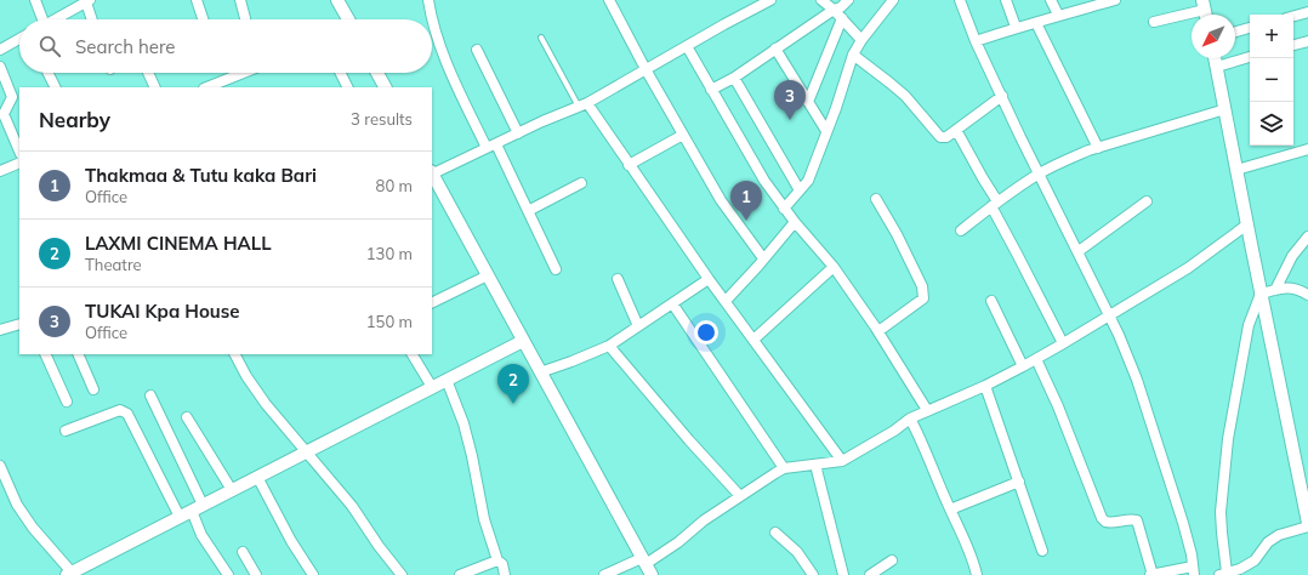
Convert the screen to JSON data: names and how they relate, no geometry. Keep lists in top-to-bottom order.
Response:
{
  "north": "bottom left",
  "page": {
    "map_buttons": ["+", "−"],
    "search": "Search here",
    "pins": ["3", "1", "2"],
    "heading": ["Nearby", "3 results"],
    "list": [
      {
        "mark": "1",
        "name": "Thakmaa & Tutu kaka Bari",
        "note": "Office",
        "value": "80 m"
      },
      {
        "mark": "2",
        "name": "LAXMI CINEMA HALL",
        "note": "Theatre",
        "value": "130 m"
      },
      {
        "mark": "3",
        "name": "TUKAI Kpa House",
        "note": "Office",
        "value": "150 m"
      }
    ]
  }
}
